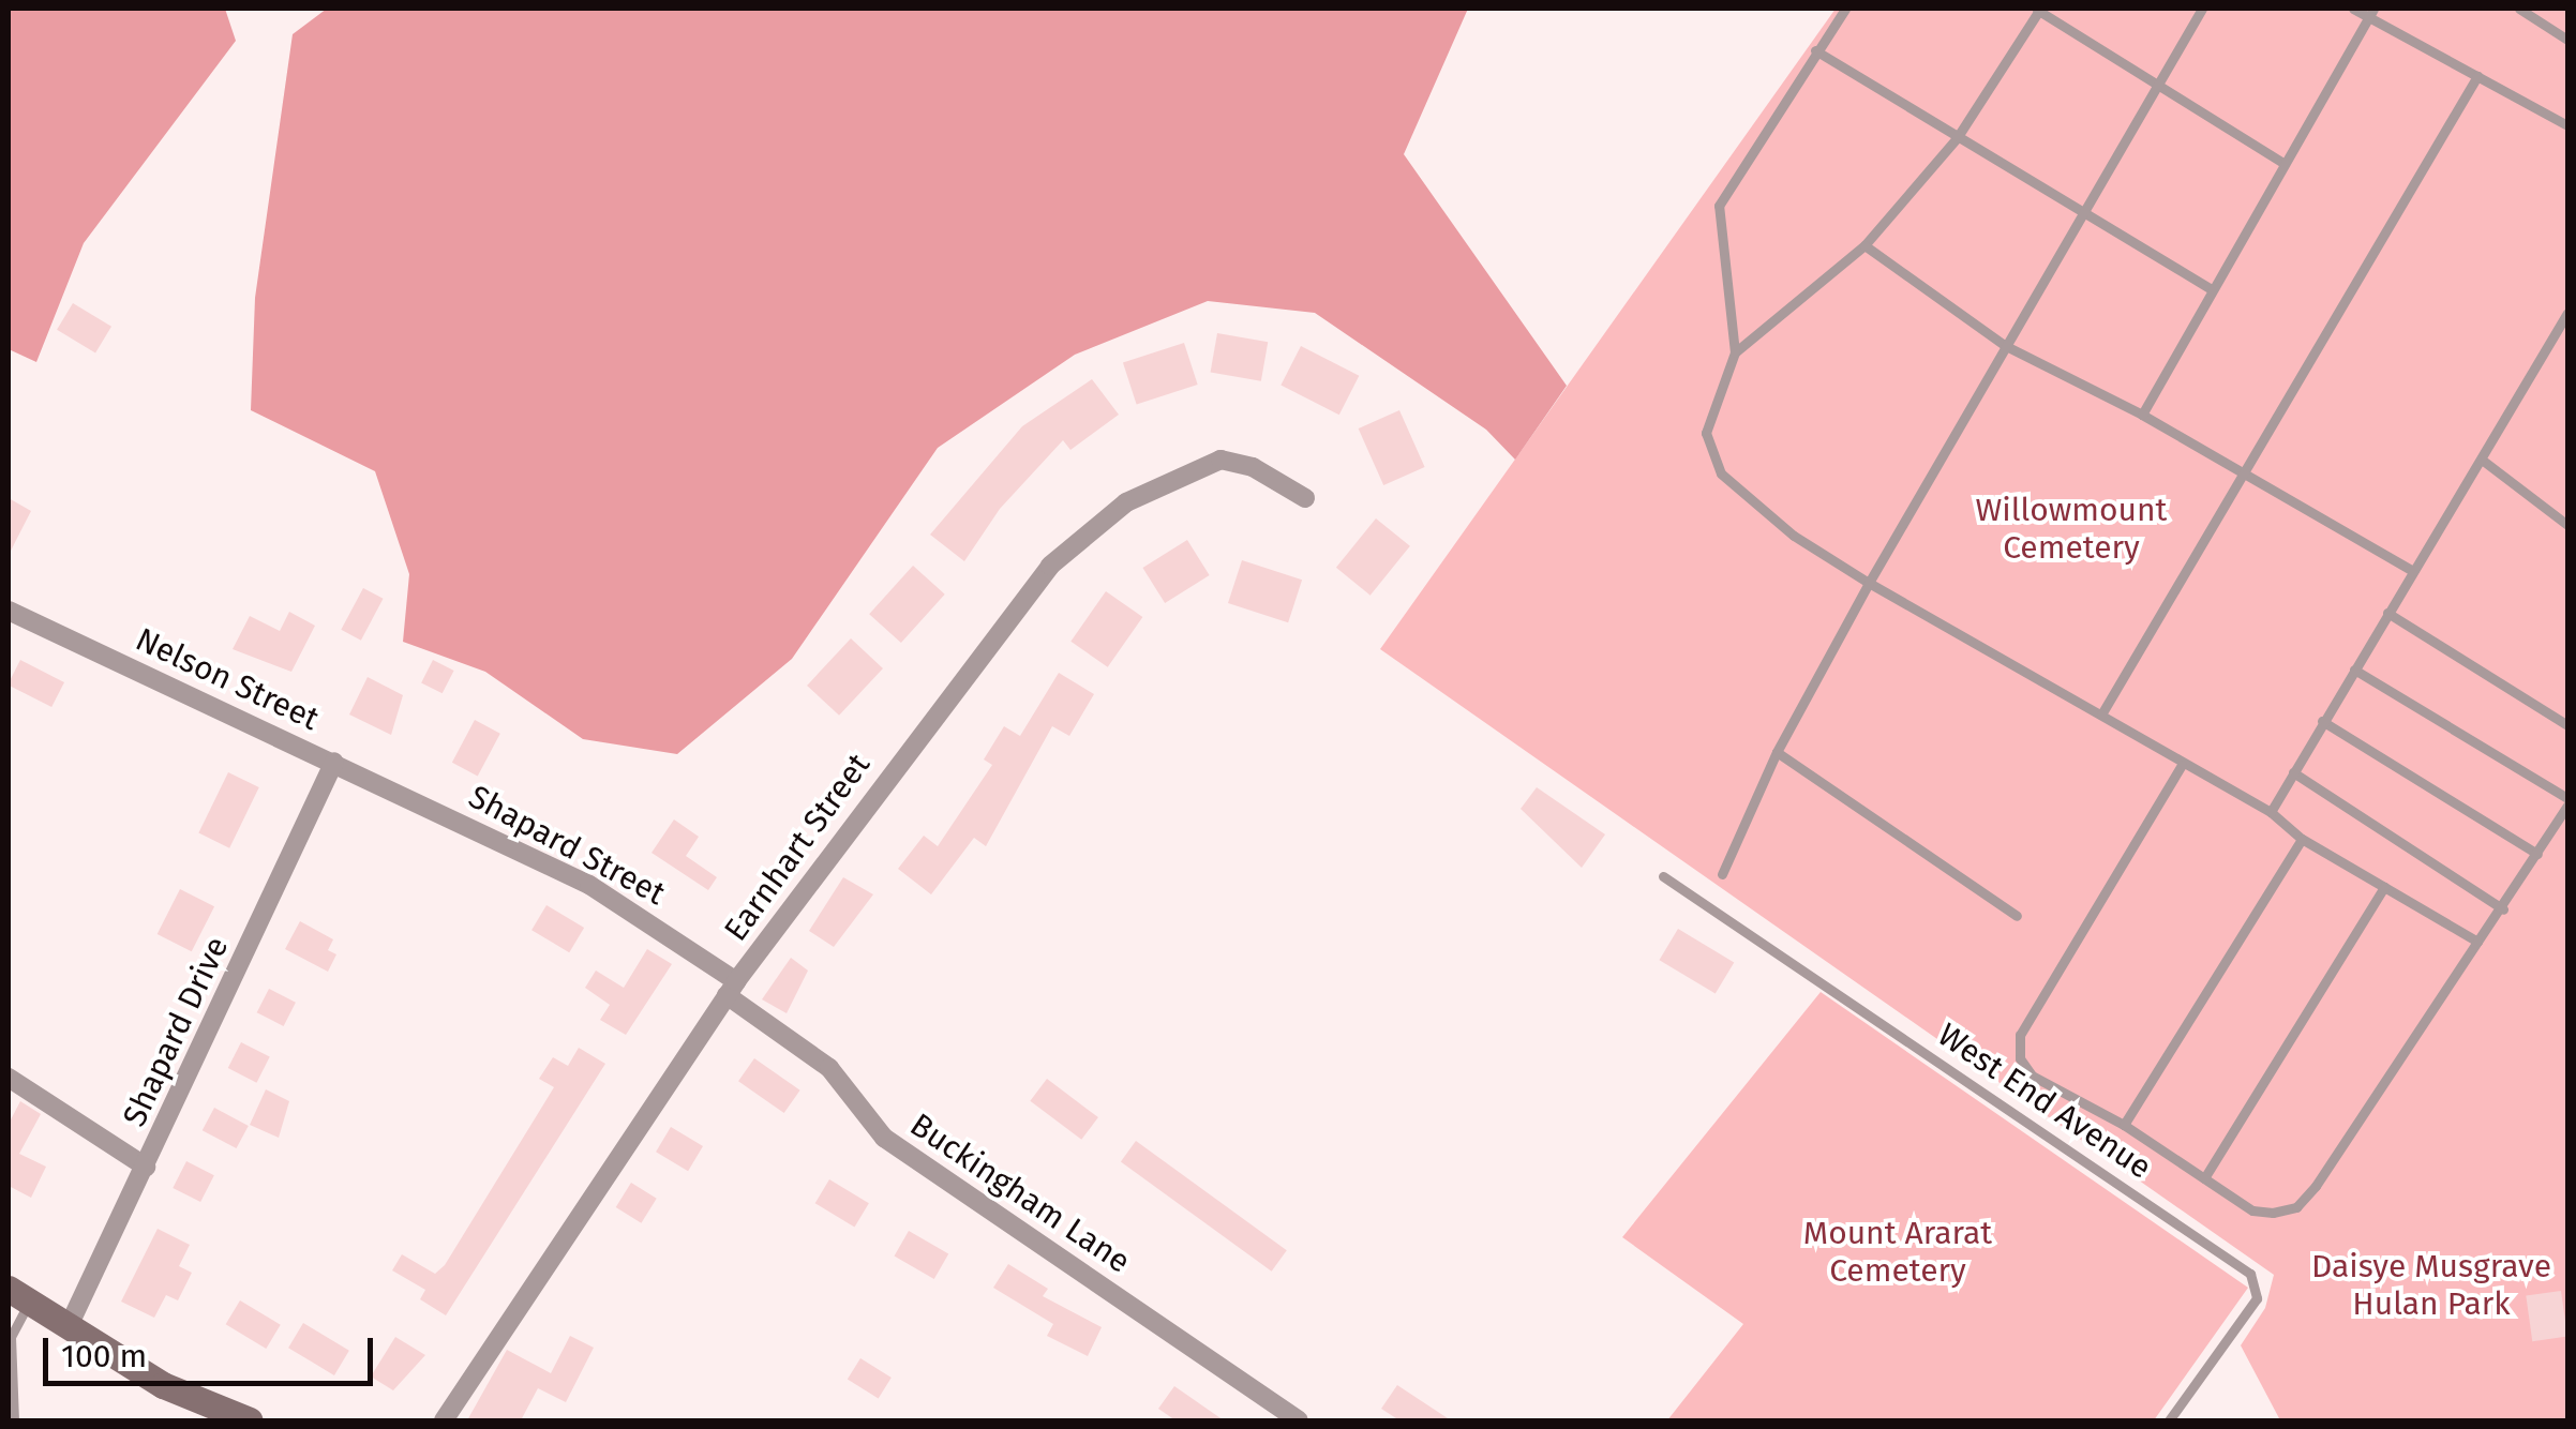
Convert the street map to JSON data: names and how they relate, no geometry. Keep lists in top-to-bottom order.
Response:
{
  "streets": {
    "street": [
      "Nelson Street",
      "Shapard Street",
      "Earnhart Street",
      "Shapard Drive",
      "Buckingham Lane"
    ],
    "lane": ["West End Avenue"]
  },
  "crossings": [
    ["Nelson Street", "Shapard Street"],
    ["Nelson Street", "Shapard Drive"],
    ["Shapard Street", "Earnhart Street"],
    ["Shapard Street", "Buckingham Lane"],
    ["Earnhart Street", "Buckingham Lane"]
  ],
  "parks": ["Willowmount Cemetery", "Mount Ararat Cemetery", "Daisye Musgrave Hulan Park"],
  "scale_bar": "100 m"
}
